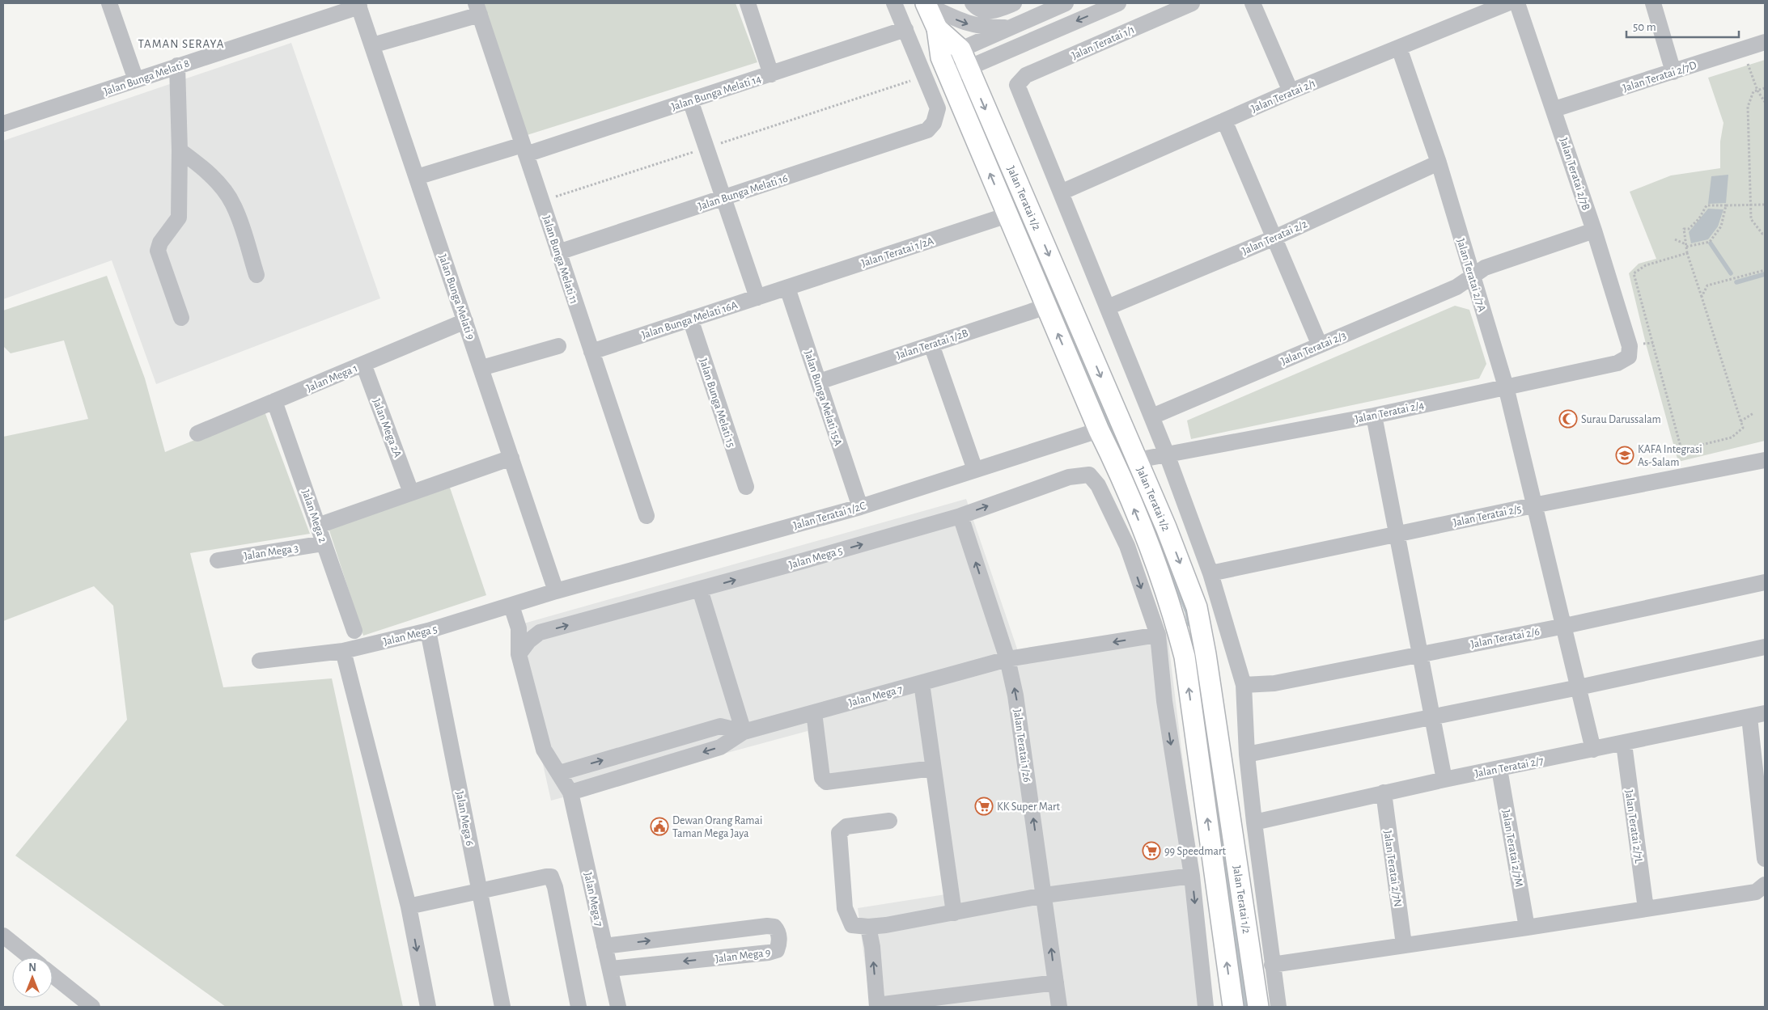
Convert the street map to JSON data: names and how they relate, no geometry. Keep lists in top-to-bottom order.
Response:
{
  "streets": {
    "main road": ["Jalan Teratai 1/2"],
    "street": [
      "Jalan Teratai 1/1",
      "Jalan Teratai 2/7D",
      "Jalan Bunga Melati 8",
      "Jalan Bunga Melati 14",
      "Jalan Teratai 2/1",
      "Jalan Teratai 2/7B",
      "Jalan Bunga Melati 16",
      "Jalan Teratai 2/2",
      "Jalan Teratai 1/2A",
      "Jalan Bunga Melati 11",
      "Jalan Teratai 2/7A",
      "Jalan Bunga Melati 9",
      "Jalan Bunga Melati 16A",
      "Jalan Teratai 1/2B",
      "Jalan Teratai 2/3",
      "Jalan Mega 1",
      "Jalan Bunga Melati 15A",
      "Jalan Bunga Melati 15",
      "Jalan Teratai 2/4",
      "Jalan Mega 2A",
      "Jalan Teratai 1/2C",
      "Jalan Teratai 2/5",
      "Jalan Mega 2",
      "Jalan Mega 3",
      "Jalan Mega 5",
      "Jalan Teratai 2/6",
      "Jalan Mega 7",
      "Jalan Teratai 1/26",
      "Jalan Teratai 2/7",
      "Jalan Mega 6",
      "Jalan Teratai 2/7L",
      "Jalan Teratai 2/7M",
      "Jalan Teratai 2/7N",
      "Jalan Mega 9"
    ]
  },
  "crossings": [
    ["Jalan Teratai 1/1", "Jalan Teratai 1/2"],
    ["Jalan Teratai 2/7D", "Jalan Teratai 2/7B"],
    ["Jalan Bunga Melati 8", "Jalan Bunga Melati 9"],
    ["Jalan Bunga Melati 14", "Jalan Bunga Melati 11"],
    ["Jalan Bunga Melati 14", "Jalan Bunga Melati 9"],
    ["Jalan Teratai 2/1", "Jalan Teratai 1/2"],
    ["Jalan Teratai 2/1", "Jalan Teratai 2/7A"],
    ["Jalan Teratai 2/7B", "Jalan Teratai 2/3"],
    ["Jalan Teratai 2/7B", "Jalan Teratai 2/4"],
    ["Jalan Bunga Melati 16", "Jalan Bunga Melati 11"],
    ["Jalan Teratai 1/2", "Jalan Teratai 2/2"],
    ["Jalan Teratai 1/2", "Jalan Teratai 1/2A"],
    ["Jalan Teratai 1/2", "Jalan Teratai 1/2B"],
    ["Jalan Teratai 1/2", "Jalan Teratai 2/3"],
    ["Jalan Teratai 1/2", "Jalan Teratai 2/4"],
    ["Jalan Teratai 1/2", "Jalan Teratai 1/2C"],
    ["Jalan Teratai 1/2", "Jalan Teratai 2/5"],
    ["Jalan Teratai 1/2", "Jalan Teratai 2/6"],
    ["Jalan Teratai 1/2", "Jalan Teratai 2/7"],
    ["Jalan Teratai 2/2", "Jalan Teratai 2/7A"],
    ["Jalan Teratai 1/2A", "Jalan Bunga Melati 16A"],
    ["Jalan Teratai 1/2A", "Jalan Bunga Melati 15A"],
    ["Jalan Bunga Melati 11", "Jalan Bunga Melati 16A"],
    ["Jalan Teratai 2/7A", "Jalan Teratai 2/3"],
    ["Jalan Teratai 2/7A", "Jalan Teratai 2/4"],
    ["Jalan Teratai 2/7A", "Jalan Teratai 2/5"],
    ["Jalan Teratai 2/7A", "Jalan Teratai 2/6"],
    ["Jalan Teratai 2/7A", "Jalan Teratai 2/7"],
    ["Jalan Bunga Melati 9", "Jalan Mega 1"],
    ["Jalan Bunga Melati 9", "Jalan Teratai 1/2C"],
    ["Jalan Bunga Melati 9", "Jalan Mega 5"],
    ["Jalan Bunga Melati 16A", "Jalan Bunga Melati 15A"],
    ["Jalan Bunga Melati 16A", "Jalan Bunga Melati 15"],
    ["Jalan Teratai 1/2B", "Jalan Bunga Melati 15A"],
    ["Jalan Mega 1", "Jalan Mega 2A"],
    ["Jalan Mega 1", "Jalan Mega 2"],
    ["Jalan Bunga Melati 15A", "Jalan Teratai 1/2C"],
    ["Jalan Teratai 1/2C", "Jalan Mega 5"],
    ["Jalan Mega 2", "Jalan Mega 3"],
    ["Jalan Mega 5", "Jalan Mega 7"],
    ["Jalan Mega 5", "Jalan Teratai 1/26"],
    ["Jalan Mega 5", "Jalan Mega 6"],
    ["Jalan Mega 7", "Jalan Teratai 1/26"],
    ["Jalan Mega 7", "Jalan Mega 9"],
    ["Jalan Teratai 2/7", "Jalan Teratai 2/7L"],
    ["Jalan Teratai 2/7", "Jalan Teratai 2/7M"],
    ["Jalan Teratai 2/7", "Jalan Teratai 2/7N"]
  ],
  "one_way": ["Jalan Mega 5"],
  "districts": ["TAMAN SERAYA"],
  "places": {
    "mosque": ["Surau Darussalam"],
    "school or university": ["KAFA Integrasi As-Salam"],
    "supermarket": ["KK Super Mart", "99 Speedmart"],
    "public building": ["Dewan Orang Ramai Taman Mega Jaya"]
  },
  "scale_bar": "50 m",
  "north": "top"
}
